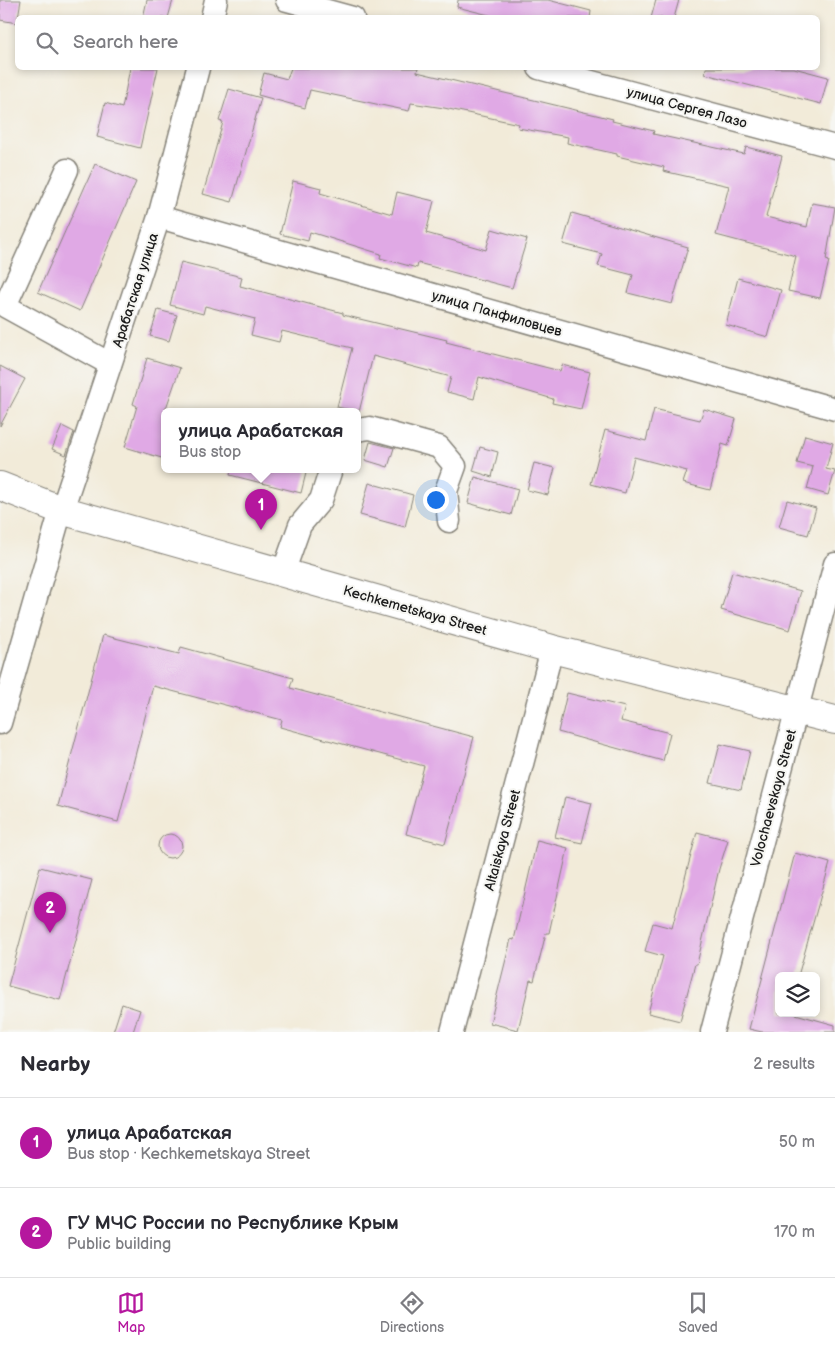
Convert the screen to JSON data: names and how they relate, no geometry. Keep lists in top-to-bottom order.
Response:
{
  "streets": {
    "main road": ["Kechkemetskaya Street"],
    "street": [
      "улица Сергея Лазо",
      "Арабатская улица",
      "улица Панфиловцев",
      "Volochaevskaya Street",
      "Altaiskaya Street"
    ]
  },
  "crossings": [
    ["Арабатская улица", "улица Панфиловцев"],
    ["Арабатская улица", "Kechkemetskaya Street"],
    ["Kechkemetskaya Street", "Volochaevskaya Street"],
    ["Kechkemetskaya Street", "Altaiskaya Street"]
  ],
  "page": {
    "search": "Search here",
    "popup": ["улица Арабатская", "Bus stop"],
    "pins": ["1", "2"],
    "heading": ["Nearby", "2 results"],
    "list": [
      {
        "mark": "1",
        "name": "улица Арабатская",
        "note": "Bus stop · Kechkemetskaya Street",
        "value": "50 m"
      },
      {
        "mark": "2",
        "name": "ГУ МЧС России по Республике Крым",
        "note": "Public building",
        "value": "170 m"
      }
    ],
    "nav": ["Map", "Directions", "Saved"]
  }
}
